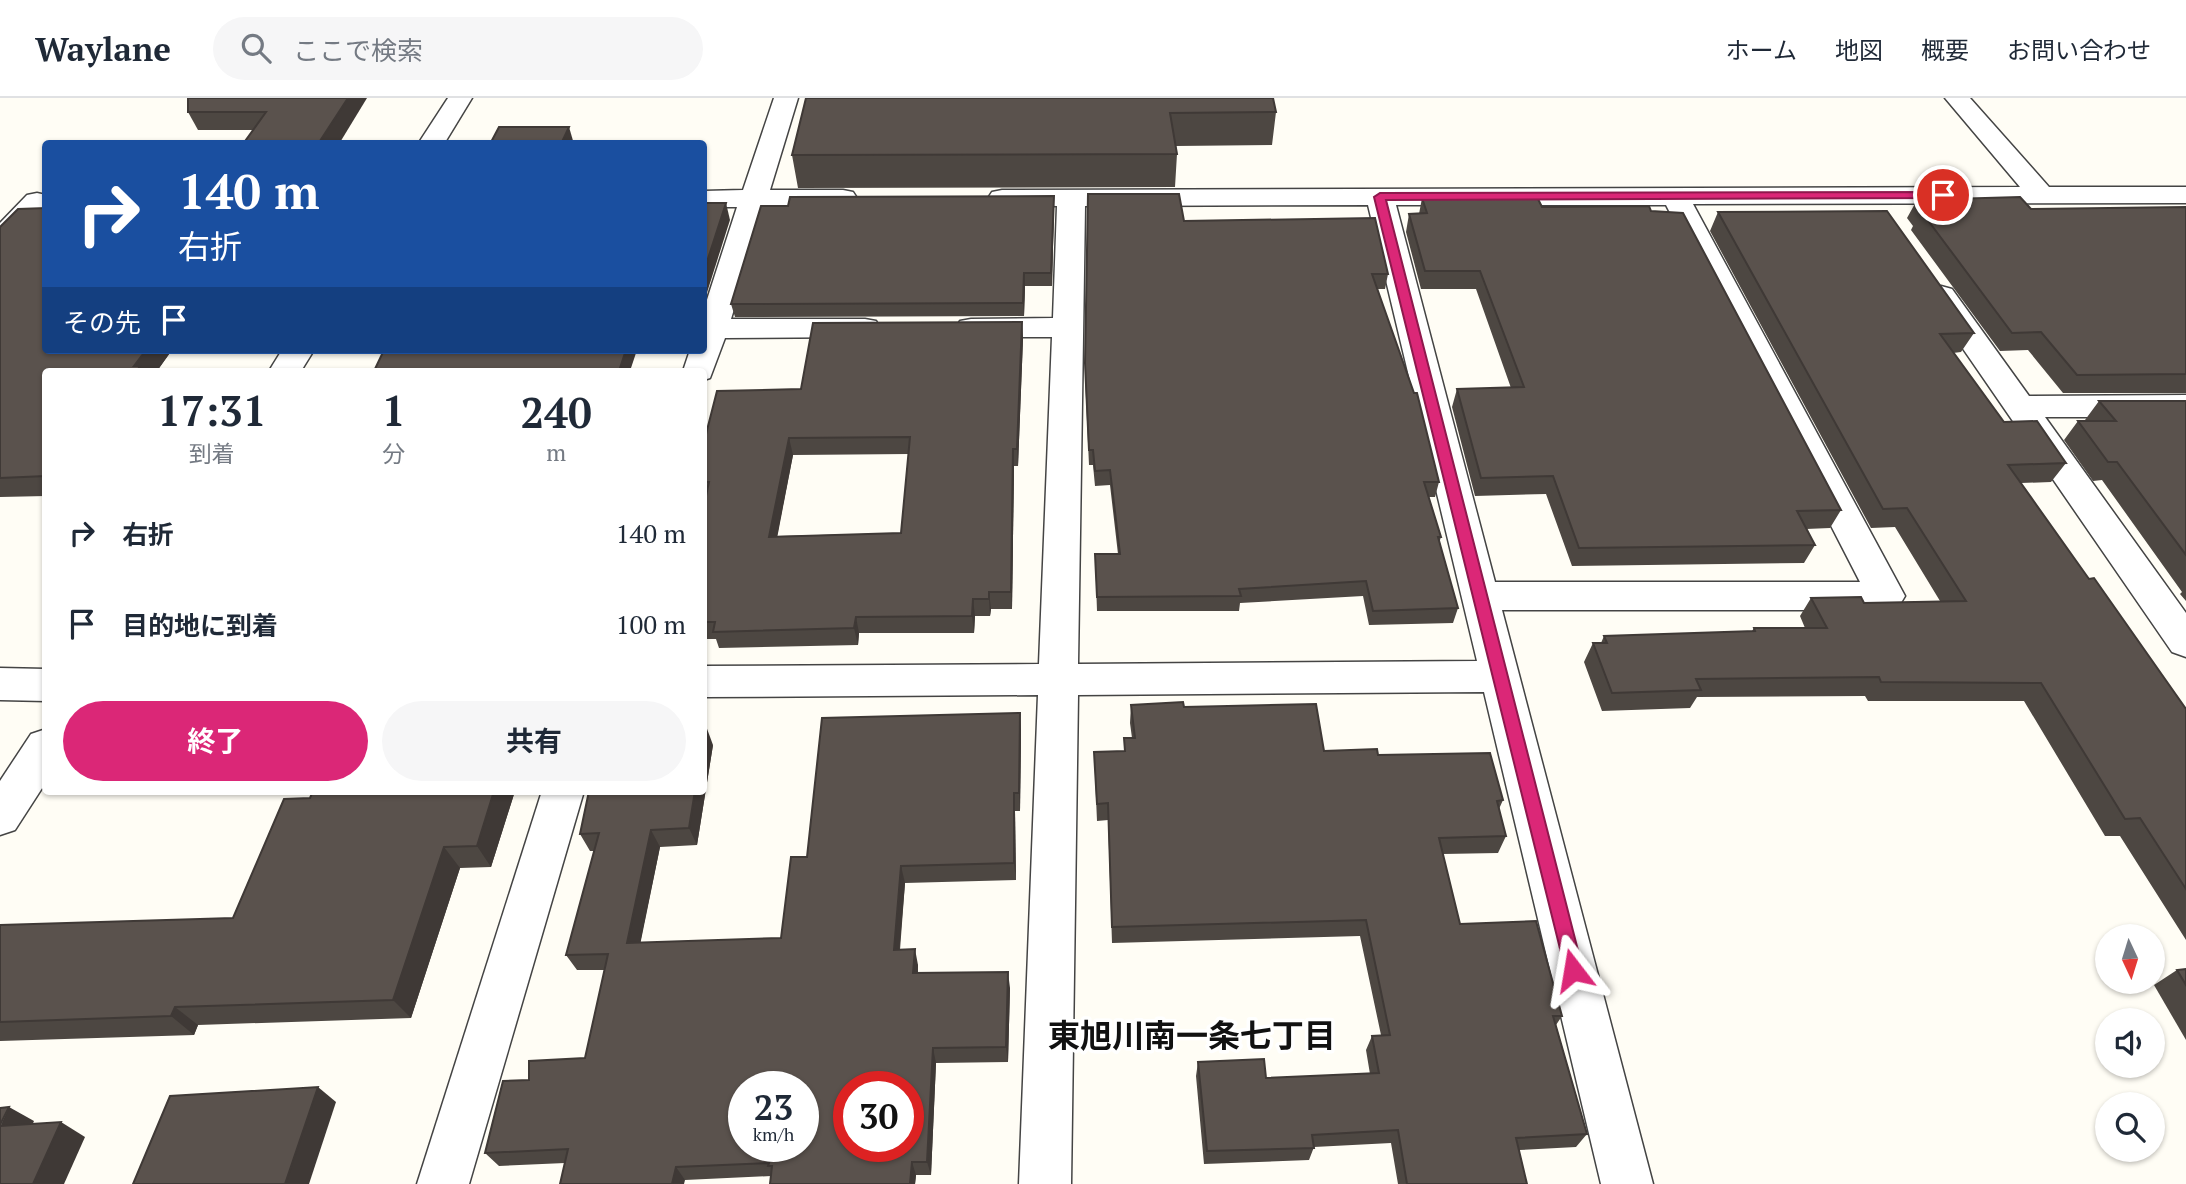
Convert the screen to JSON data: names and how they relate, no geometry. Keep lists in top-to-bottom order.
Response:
{
  "districts": ["東旭川南一条七丁目"],
  "north": "bottom",
  "page": {
    "header": "Waylane",
    "search": "ここで検索",
    "nav": [
      "ホーム",
      "地図",
      "概要",
      "お問い合わせ"
    ],
    "turn": ["140 m", "右折"],
    "then": "その先",
    "eta": [
      "17:31",
      "到着",
      "1",
      "分",
      "240",
      "m"
    ],
    "list": [
      {
        "name": "右折",
        "value": "140 m"
      },
      {
        "name": "目的地に到着",
        "value": "100 m"
      }
    ],
    "buttons": ["終了", "共有"],
    "speed": "23 km/h",
    "limit": "30"
  }
}
